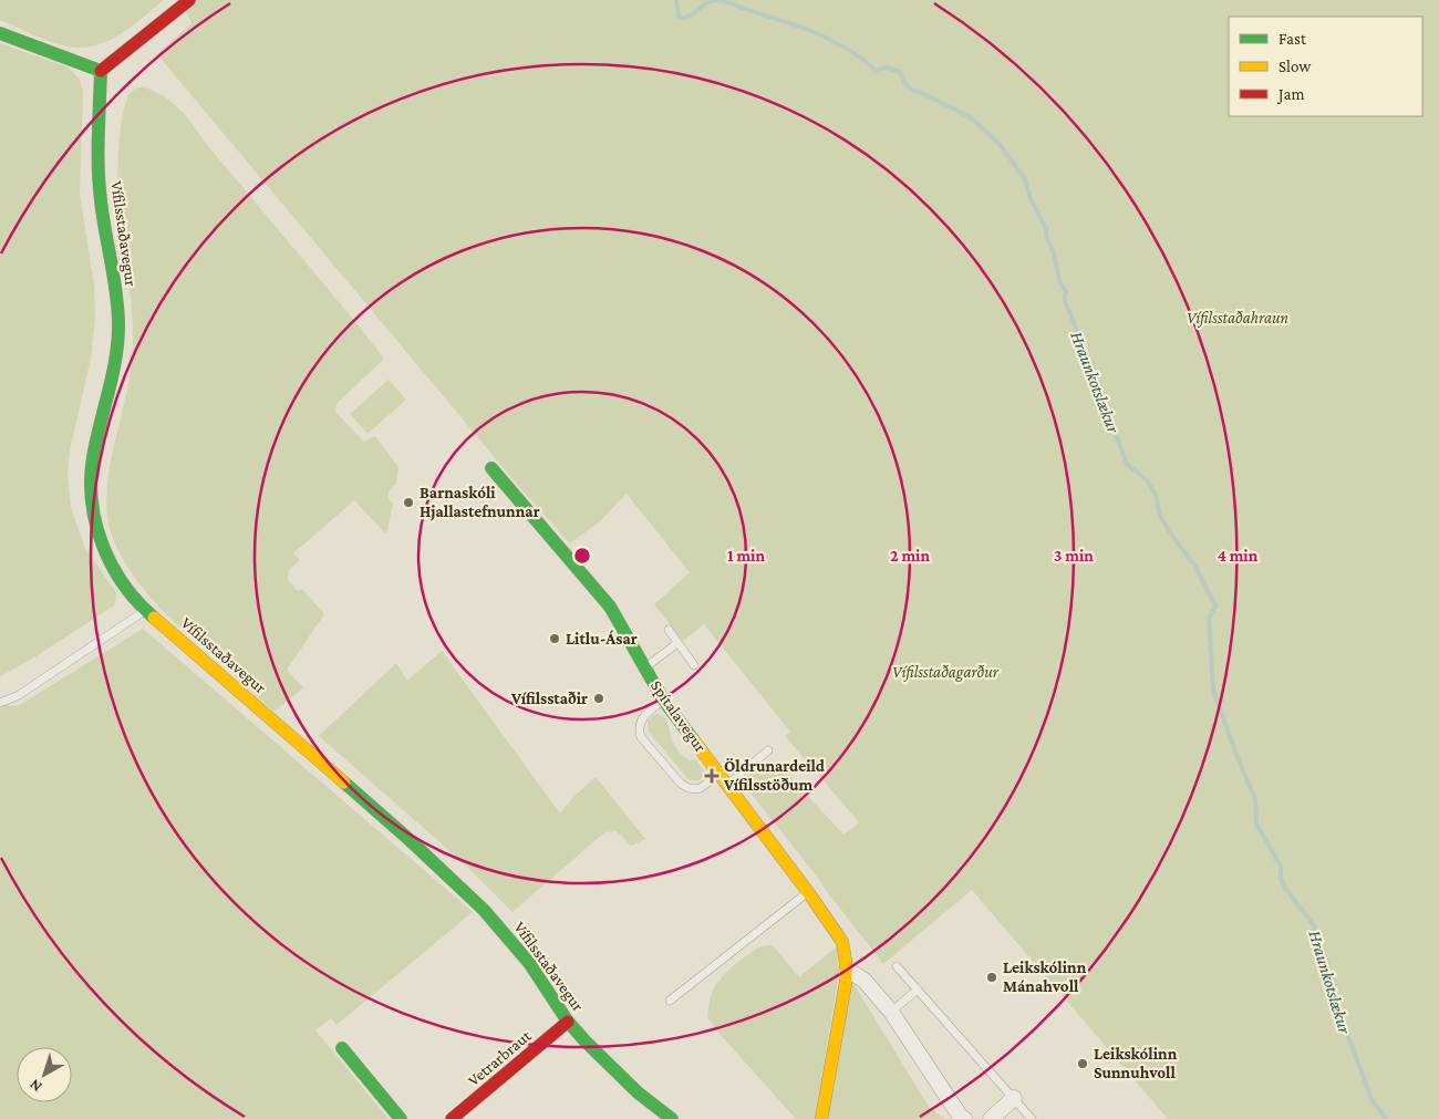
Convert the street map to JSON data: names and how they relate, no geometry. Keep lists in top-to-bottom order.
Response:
{
  "streets": {
    "main road": ["Vífilsstaðavegur", "Spítalavegur", "Vetrarbraut"]
  },
  "crossings": [
    ["Vífilsstaðavegur", "Vetrarbraut"]
  ],
  "water": ["Hraunkotslækur"],
  "parks": ["Vífilsstaðahraun", "Vífilsstaðagarður"],
  "places": {
    "other": [
      "Barnaskóli Hjallastefnunnar",
      "Litlu-Ásar",
      "Vífilsstaðir",
      "Leikskólinn Mánahvoll",
      "Leikskólinn Sunnuhvoll"
    ],
    "health": ["Öldrunardeild Vífilsstöðum"]
  },
  "legend": ["Fast", "Slow", "Jam"],
  "north": "bottom left",
  "rings": [
    "1 min",
    "2 min",
    "3 min",
    "4 min"
  ]
}
